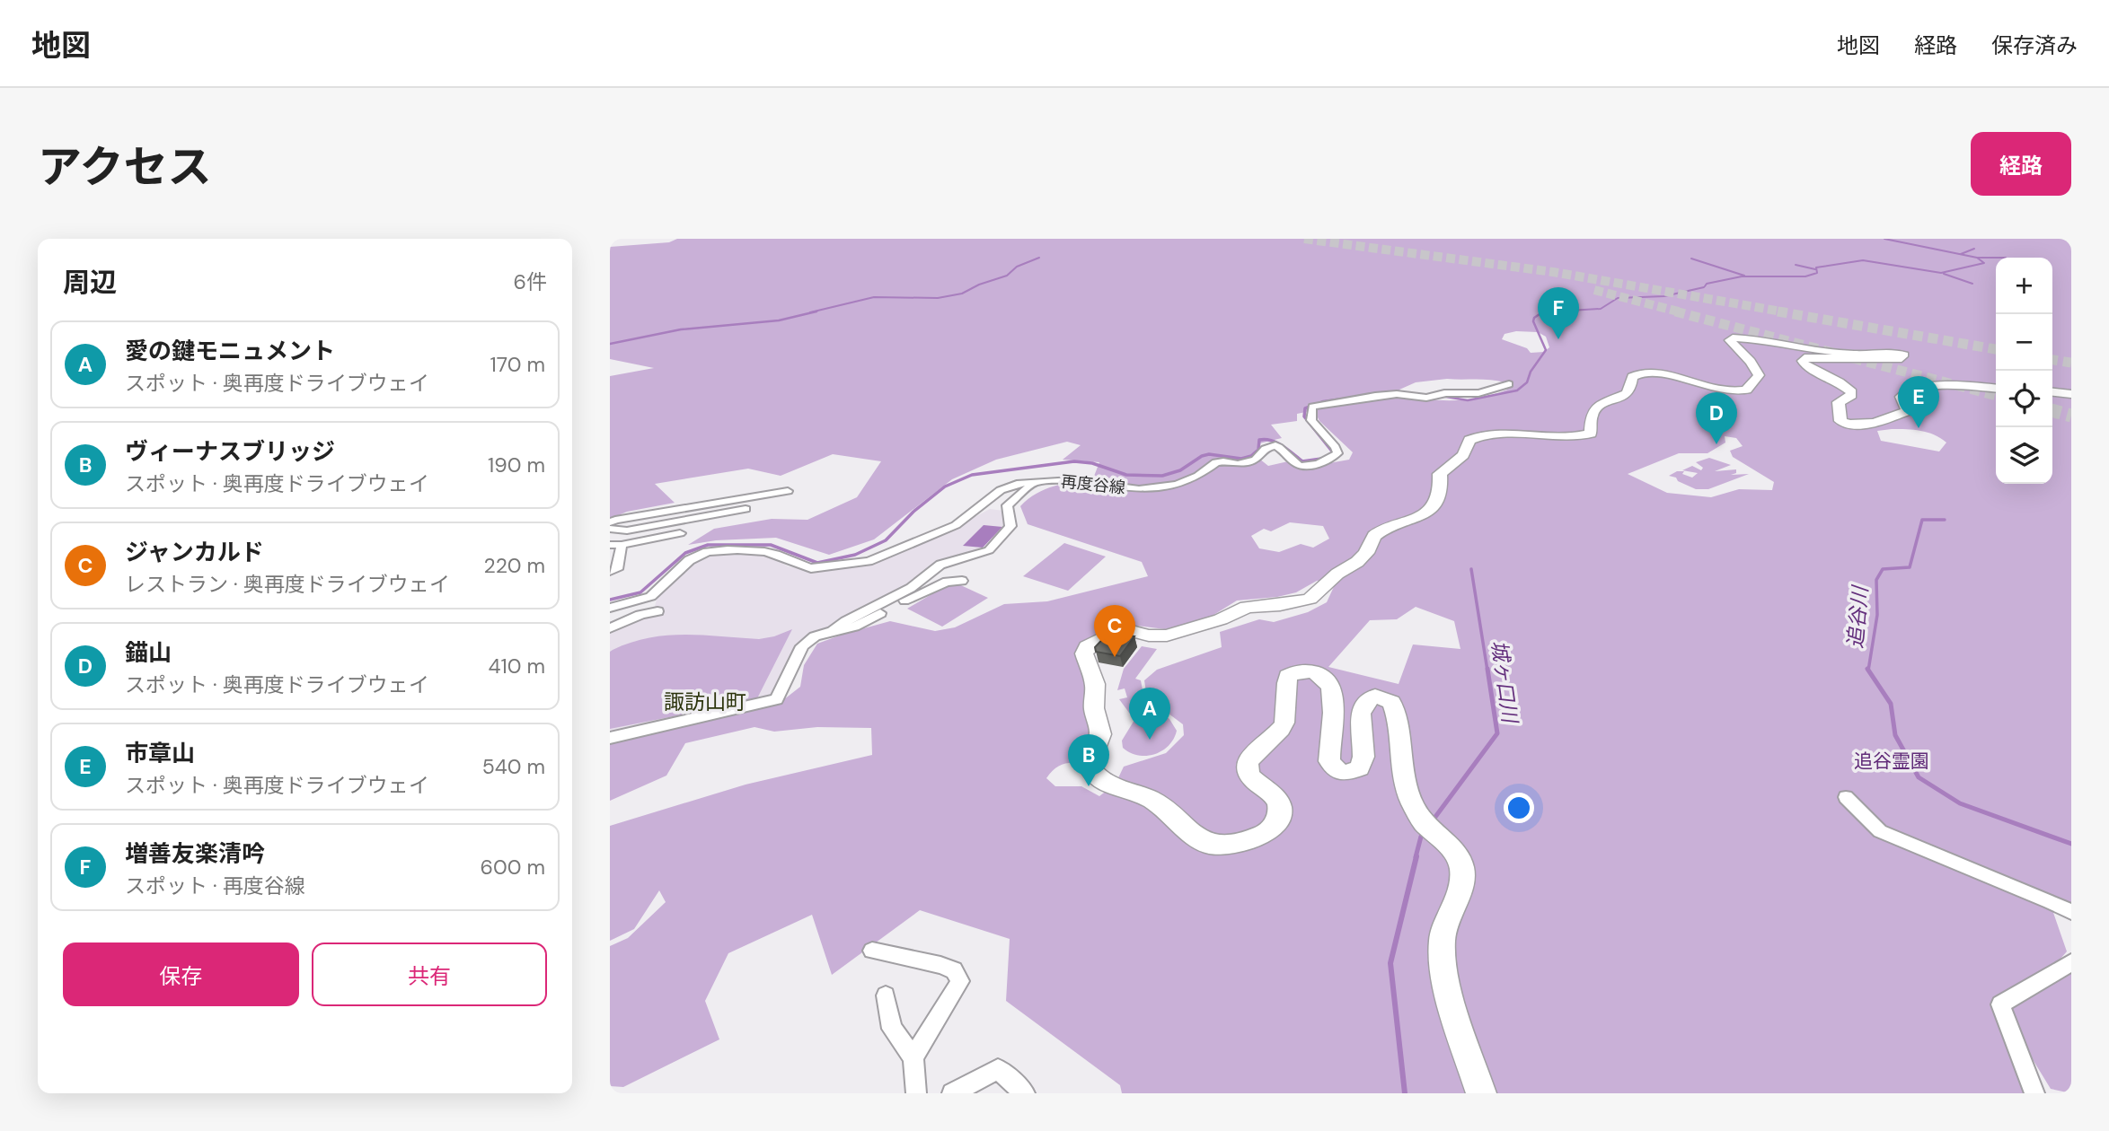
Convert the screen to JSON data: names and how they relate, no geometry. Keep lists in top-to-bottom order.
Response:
{
  "streets": {
    "street": ["再度谷線"]
  },
  "districts": ["諏訪山町"],
  "water": ["追谷川", "城ヶ口川"],
  "parks": ["追谷霊園"],
  "page": {
    "header": "地図",
    "nav": ["地図", "経路", "保存済み"],
    "title": "アクセス",
    "buttons": [
      "経路",
      ["保存", "共有"]
    ],
    "heading": ["周辺", "6件"],
    "map_buttons": ["+", "−"],
    "pins": [
      "F",
      "E",
      "D",
      "C",
      "A",
      "B"
    ],
    "list": [
      {
        "mark": "A",
        "name": "愛の鍵モニュメント",
        "note": "スポット · 奥再度ドライブウェイ",
        "value": "170 m"
      },
      {
        "mark": "B",
        "name": "ヴィーナスブリッジ",
        "note": "スポット · 奥再度ドライブウェイ",
        "value": "190 m"
      },
      {
        "mark": "C",
        "name": "ジャンカルド",
        "note": "レストラン · 奥再度ドライブウェイ",
        "value": "220 m"
      },
      {
        "mark": "D",
        "name": "錨山",
        "note": "スポット · 奥再度ドライブウェイ",
        "value": "410 m"
      },
      {
        "mark": "E",
        "name": "市章山",
        "note": "スポット · 奥再度ドライブウェイ",
        "value": "540 m"
      },
      {
        "mark": "F",
        "name": "増善友楽清吟",
        "note": "スポット · 再度谷線",
        "value": "600 m"
      }
    ]
  }
}
